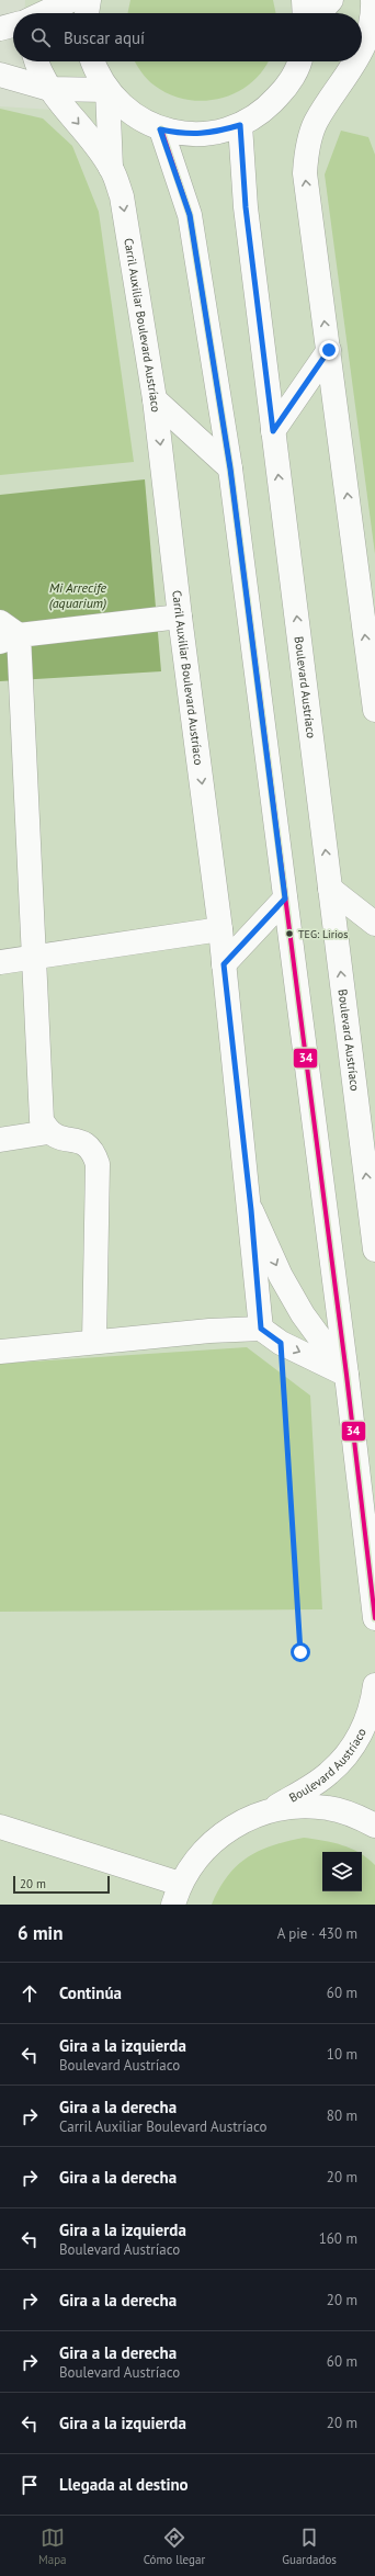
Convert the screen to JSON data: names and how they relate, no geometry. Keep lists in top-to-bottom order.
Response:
{
  "streets": {
    "main road": ["Carril Auxiliar Boulevard Austríaco", "Boulevard Austríaco"]
  },
  "water": ["Mi Arrecife (aquarium)"],
  "places": ["TEG: Lirios"],
  "lines": ["transit line 34"],
  "scale_bar": "20 m",
  "page": {
    "search": "Buscar aquí",
    "scale": "20 m",
    "heading": ["6 min", "A pie · 430 m"],
    "list": [
      ["Continúa", "60 m"],
      ["Gira a la izquierda", "Boulevard Austríaco", "10 m"],
      ["Gira a la derecha", "Carril Auxiliar Boulevard Austríaco", "80 m"],
      ["Gira a la derecha", "20 m"],
      ["Gira a la izquierda", "Boulevard Austríaco", "160 m"],
      ["Gira a la derecha", "20 m"],
      ["Gira a la derecha", "Boulevard Austríaco", "60 m"],
      ["Gira a la izquierda", "20 m"],
      "Llegada al destino"
    ],
    "nav": ["Mapa", "Cómo llegar", "Guardados"]
  }
}
